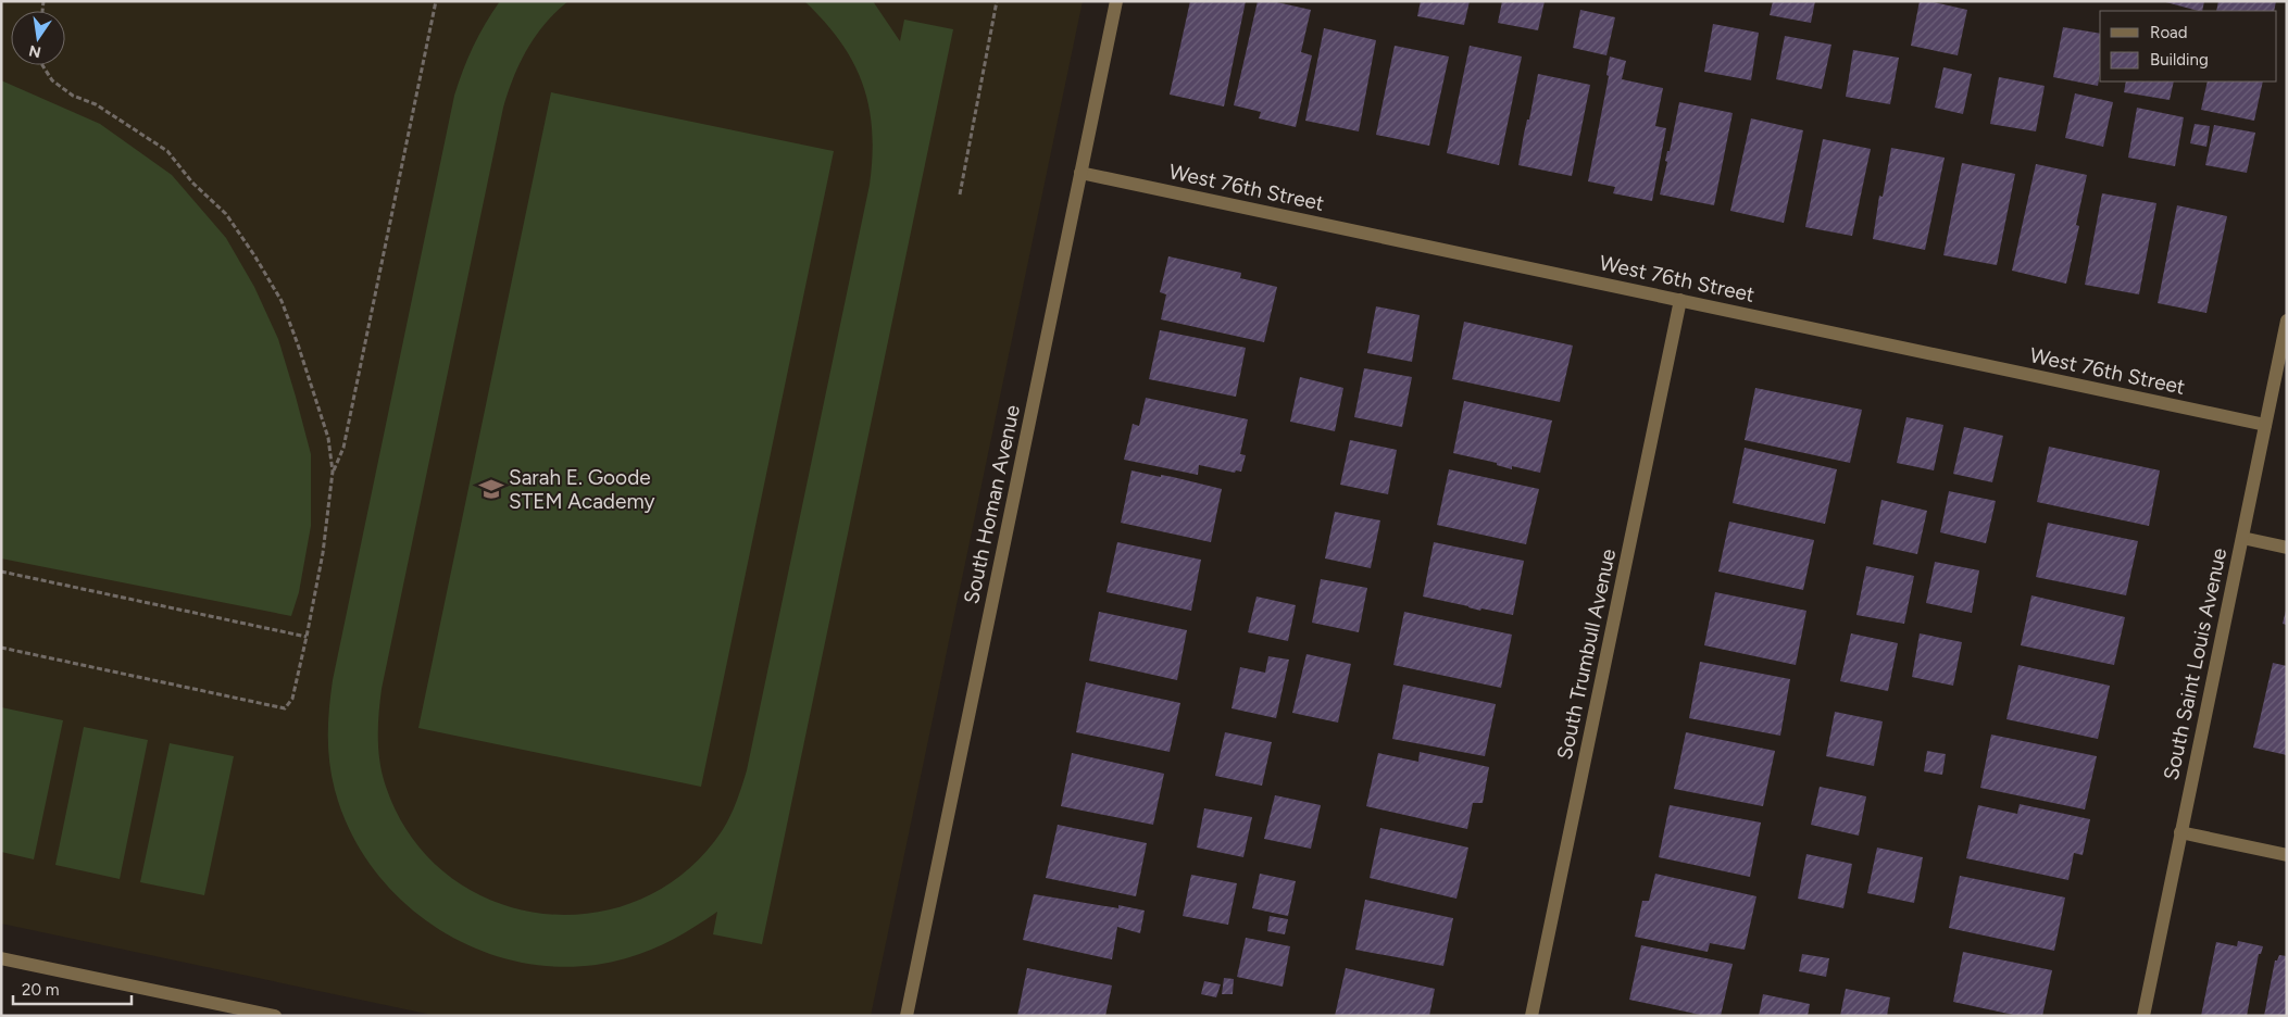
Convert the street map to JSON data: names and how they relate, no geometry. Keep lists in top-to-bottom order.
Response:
{
  "streets": {
    "street": [
      "West 76th Street",
      "South Homan Avenue",
      "South Trumbull Avenue",
      "South Saint Louis Avenue"
    ]
  },
  "crossings": [
    ["West 76th Street", "South Homan Avenue"],
    ["West 76th Street", "South Trumbull Avenue"],
    ["West 76th Street", "South Saint Louis Avenue"]
  ],
  "places": {
    "school or university": ["Sarah E. Goode STEM Academy"]
  },
  "legend": ["Road", "Building"],
  "scale_bar": "20 m",
  "north": "bottom"
}
